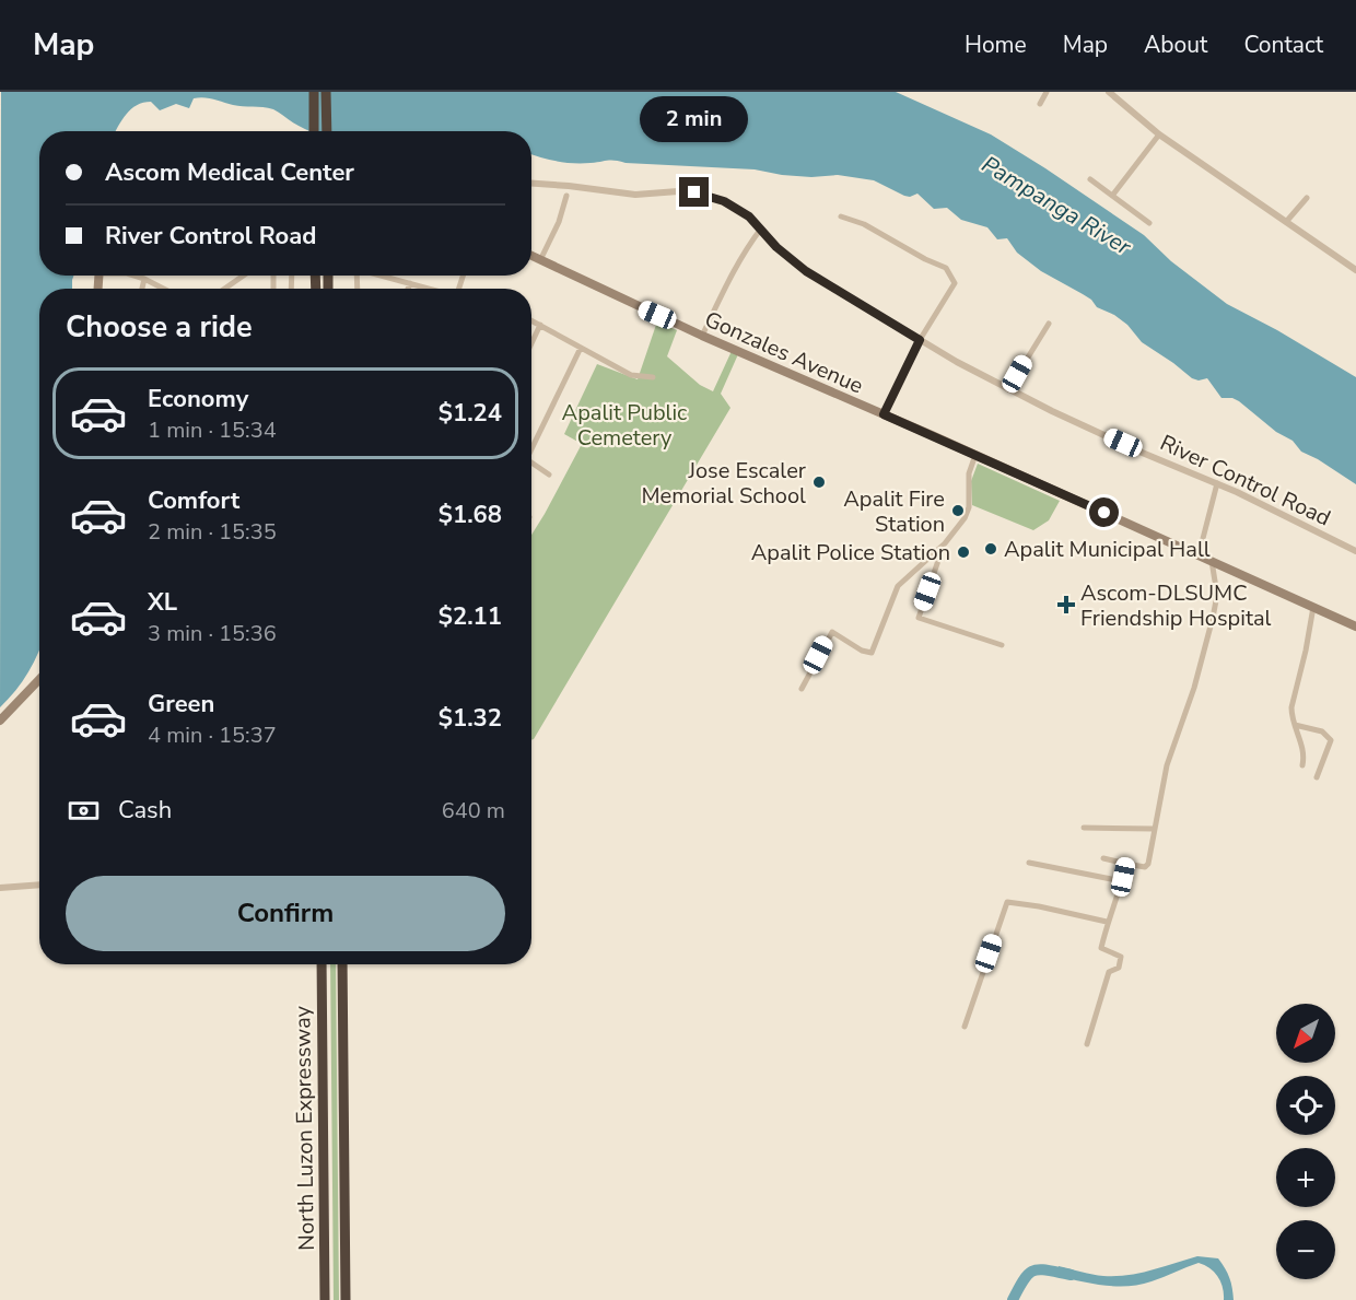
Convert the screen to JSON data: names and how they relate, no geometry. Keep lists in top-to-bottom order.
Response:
{
  "streets": {
    "highway": ["North Luzon Expressway"],
    "main road": ["Gonzales Avenue"],
    "street": ["River Control Road"]
  },
  "water": ["Pampanga River"],
  "parks": ["Apalit Public Cemetery"],
  "places": {
    "other": [
      "Jose Escaler Memorial School",
      "Apalit Fire Station",
      "Apalit Municipal Hall",
      "Apalit Police Station"
    ],
    "health": ["Ascom-DLSUMC Friendship Hospital"]
  },
  "north": "bottom left",
  "page": {
    "header": "Map",
    "nav": [
      "Home",
      "Map",
      "About",
      "Contact"
    ],
    "bubble": "2 min",
    "banner": ["Ascom Medical Center", "River Control Road"],
    "heading": "Choose a ride",
    "list": [
      {
        "name": "Economy",
        "note": "1 min · 15:34",
        "value": "$1.24"
      },
      {
        "name": "Comfort",
        "note": "2 min · 15:35",
        "value": "$1.68"
      },
      {
        "name": "XL",
        "note": "3 min · 15:36",
        "value": "$2.11"
      },
      {
        "name": "Green",
        "note": "4 min · 15:37",
        "value": "$1.32"
      }
    ],
    "pay": ["Cash", "640 m"],
    "buttons": "Confirm",
    "map_buttons": ["+", "−"]
  }
}
